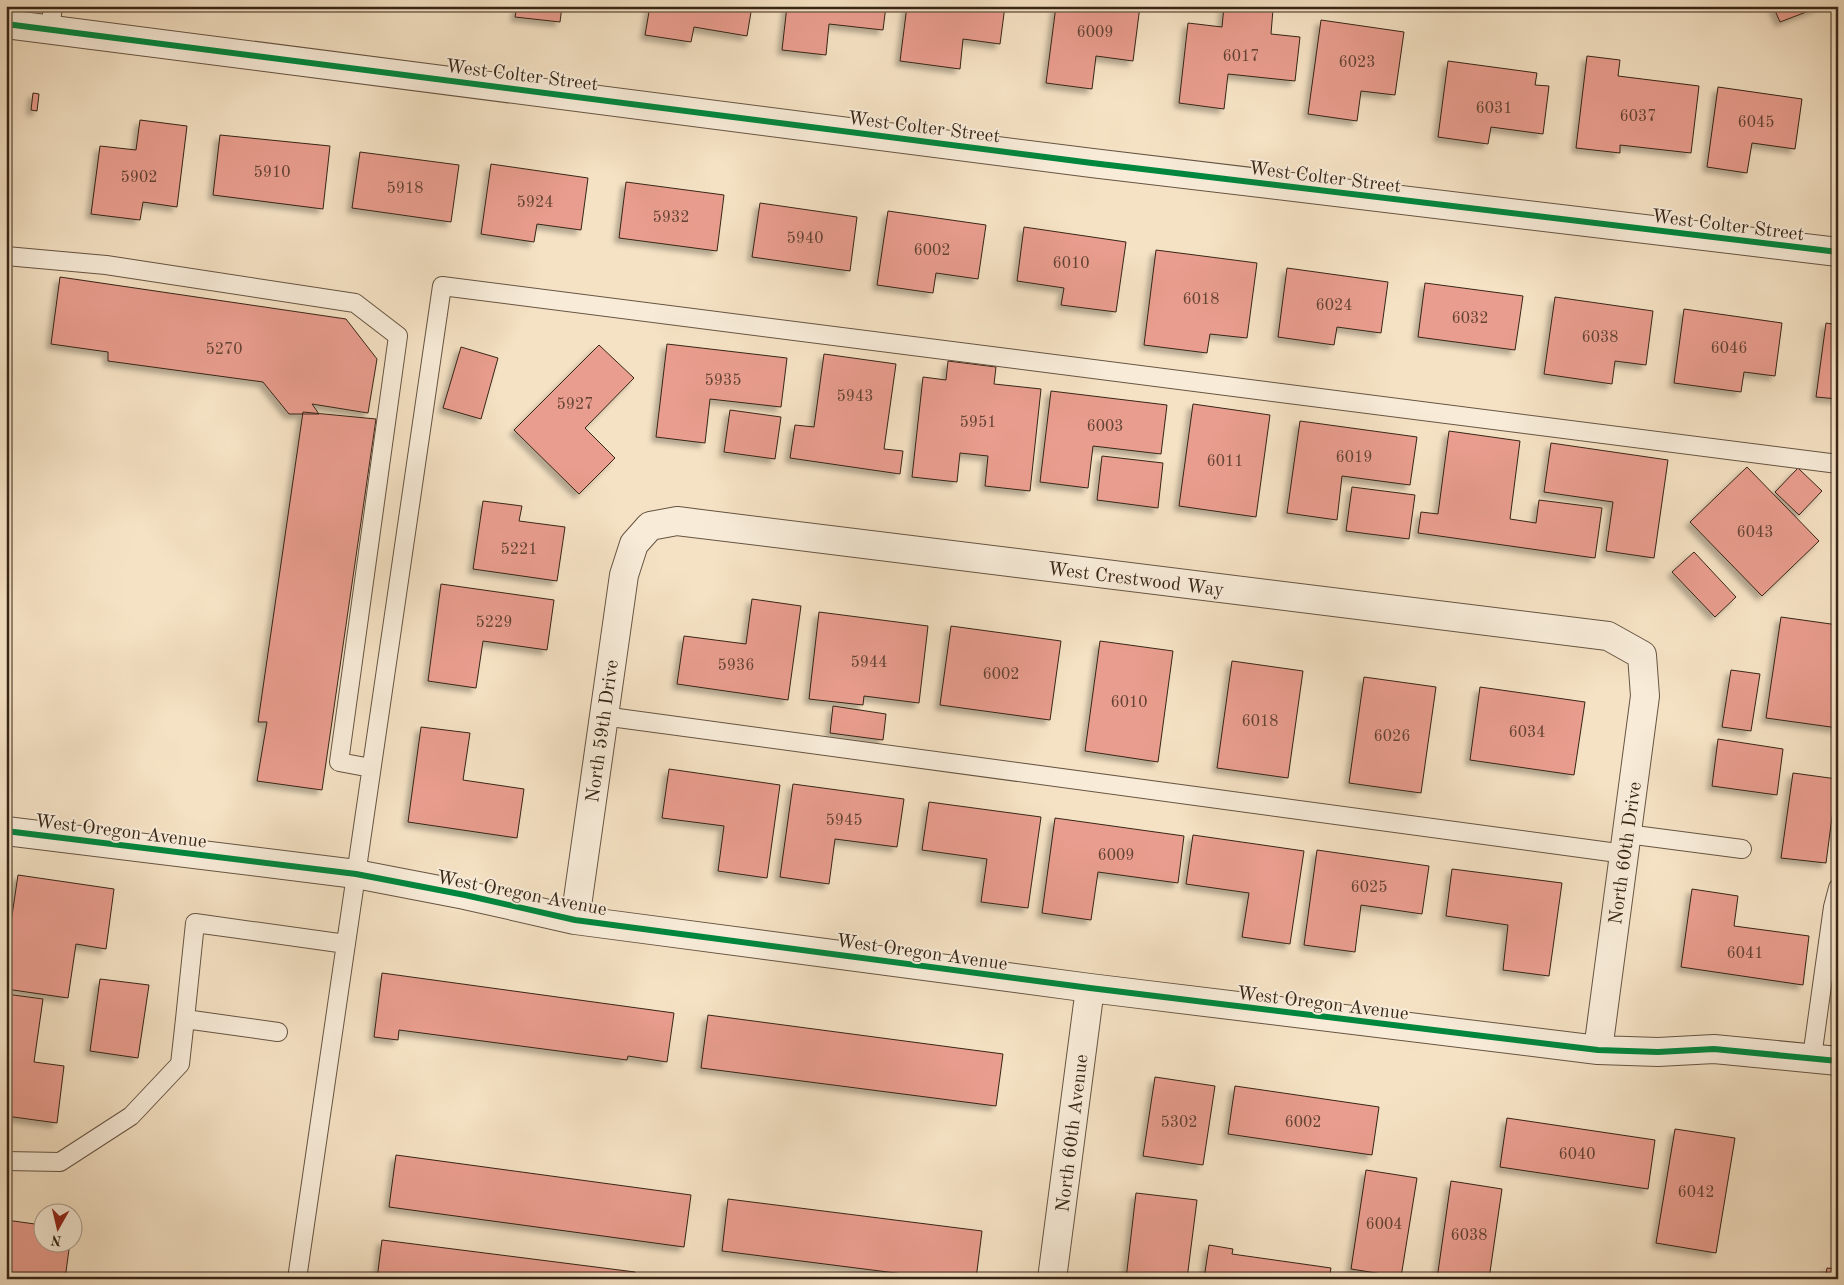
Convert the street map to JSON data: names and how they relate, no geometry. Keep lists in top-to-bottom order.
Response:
{
  "streets": {
    "street": [
      "West Colter Street",
      "West Crestwood Way",
      "North 59th Drive",
      "West Oregon Avenue",
      "North 60th Drive",
      "North 60th Avenue"
    ]
  },
  "crossings": [
    ["West Crestwood Way", "North 59th Drive"],
    ["West Crestwood Way", "North 60th Drive"],
    ["North 59th Drive", "West Oregon Avenue"],
    ["West Oregon Avenue", "North 60th Drive"],
    ["West Oregon Avenue", "North 60th Avenue"]
  ],
  "house_numbers": [
    "6009",
    "6017",
    "6023",
    "6031",
    "6037",
    "6045",
    "5910",
    "5902",
    "5918",
    "5924",
    "5932",
    "5940",
    "6002",
    "6010",
    "6018",
    "6024",
    "6032",
    "6038",
    "6046",
    "5270",
    "5935",
    "5943",
    "5927",
    "5951",
    "6003",
    "6019",
    "6011",
    "6043",
    "5221",
    "5229",
    "5944",
    "5936",
    "6002",
    "6010",
    "6018",
    "6034",
    "6026",
    "5945",
    "6009",
    "6025",
    "6041",
    "5302",
    "6002",
    "6040",
    "6042",
    "6004",
    "6038"
  ],
  "north": "bottom"
}
